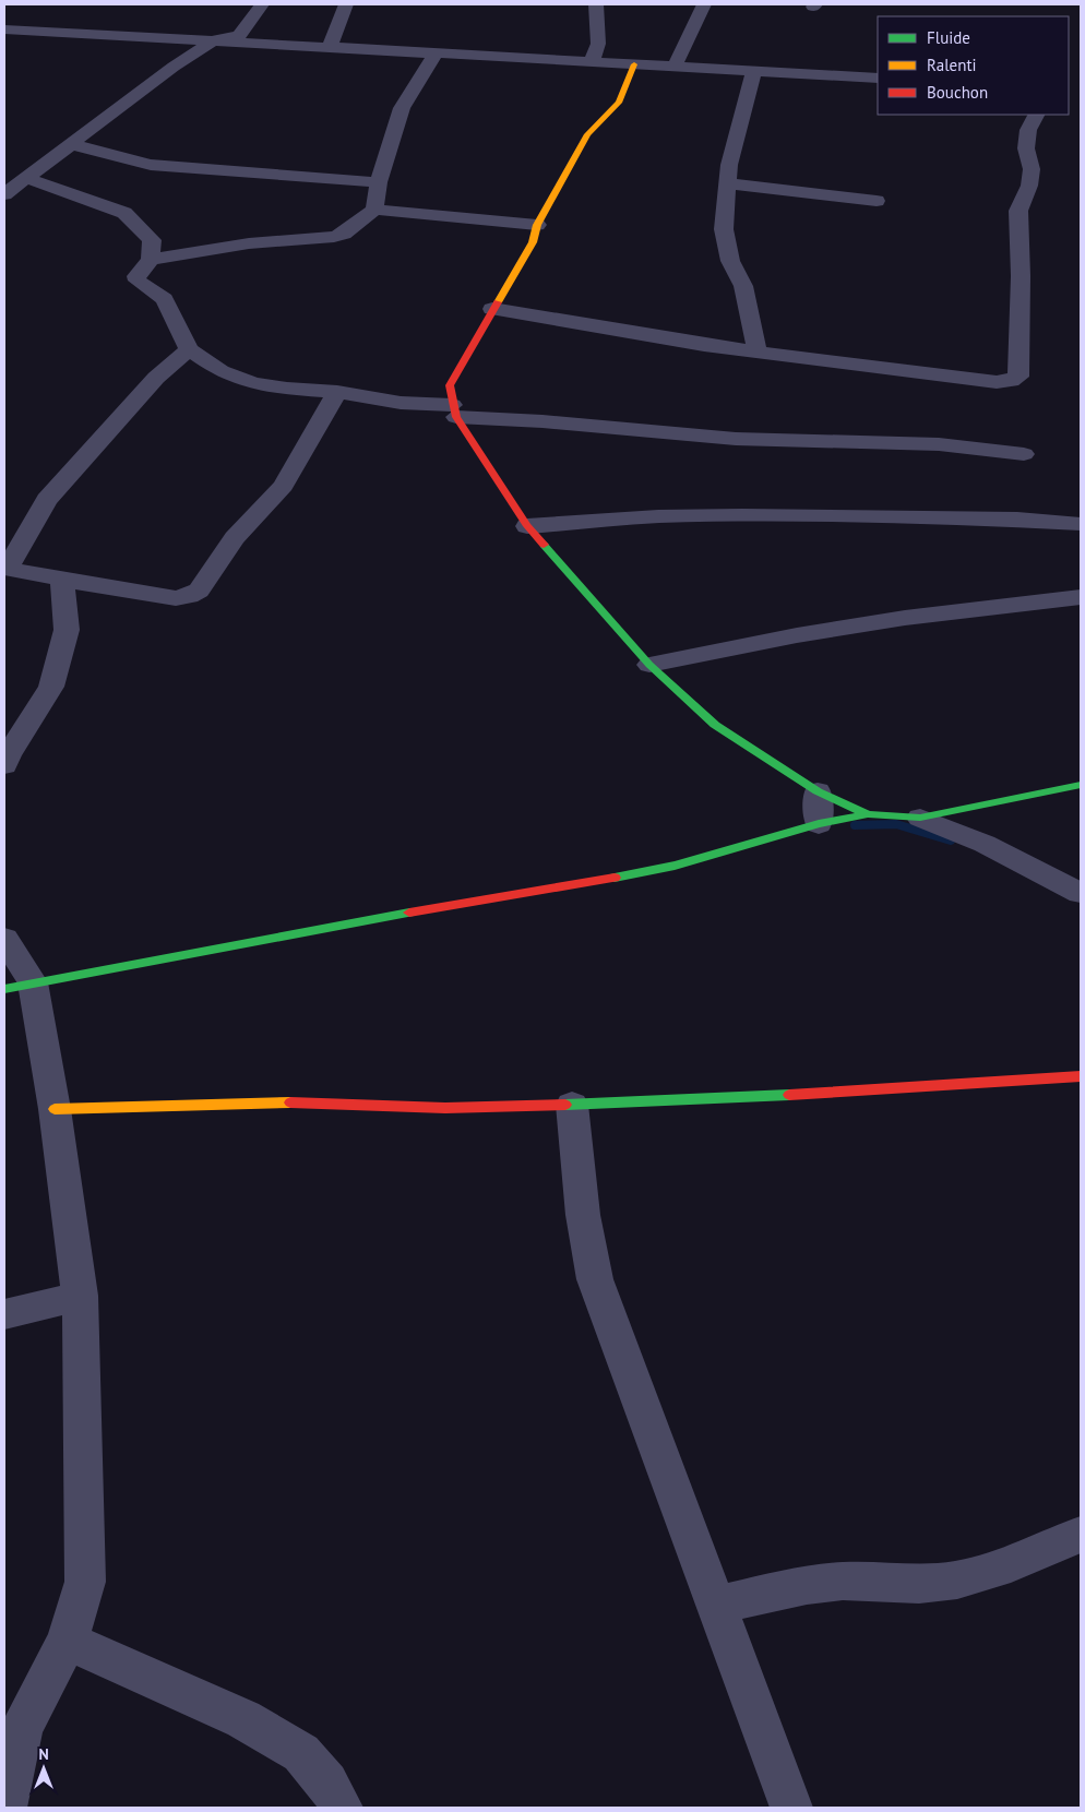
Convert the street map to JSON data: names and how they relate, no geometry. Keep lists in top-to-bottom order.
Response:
{
  "legend": ["Fluide", "Ralenti", "Bouchon"],
  "north": "top"
}
